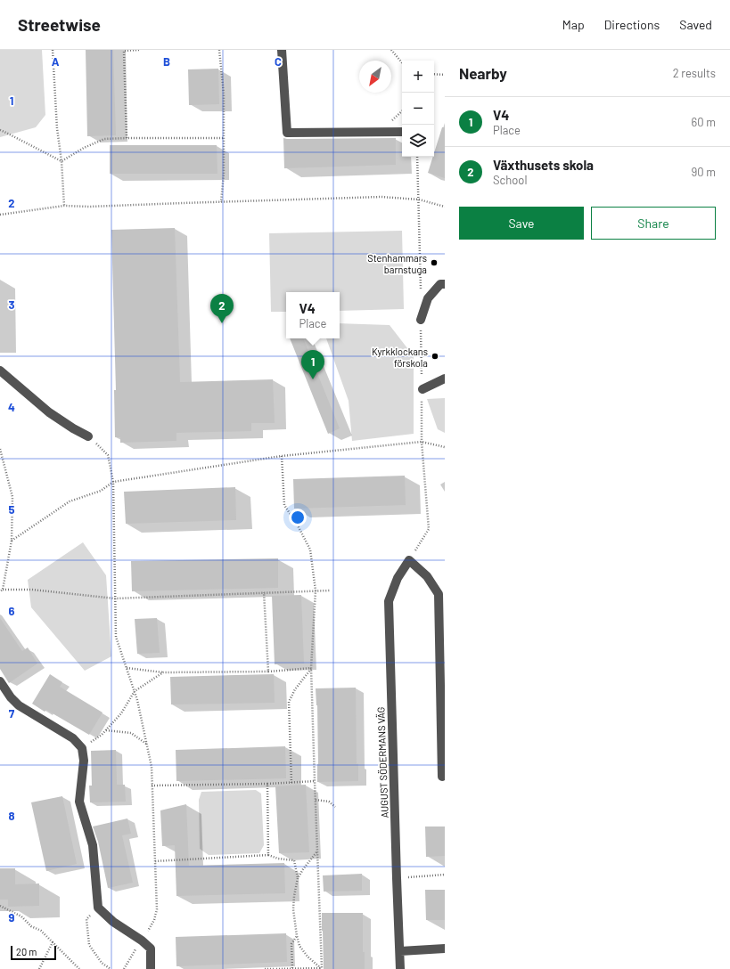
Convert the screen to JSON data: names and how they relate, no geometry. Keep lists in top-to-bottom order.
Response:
{
  "streets": {
    "street": ["AUGUST SÖDERMANS VÄG"]
  },
  "places": ["Stenhammars barnstuga", "Kyrkklockans förskola"],
  "scale_bar": "20 m",
  "north": "bottom left",
  "page": {
    "header": "Streetwise",
    "nav": ["Map", "Directions", "Saved"],
    "heading": ["Nearby", "2 results"],
    "map_buttons": ["+", "−"],
    "list": [
      {
        "mark": "1",
        "name": "V4",
        "note": "Place",
        "value": "60 m"
      },
      {
        "mark": "2",
        "name": "Växthusets skola",
        "note": "School",
        "value": "90 m"
      }
    ],
    "buttons": ["Save", "Share"],
    "popup": ["V4", "Place"],
    "pins": ["2", "1"],
    "scale": "20 m"
  },
  "grid": {
    "columns": ["A", "B", "C"],
    "rows": [
      "1",
      "2",
      "3",
      "4",
      "5",
      "6",
      "7",
      "8",
      "9"
    ]
  }
}
